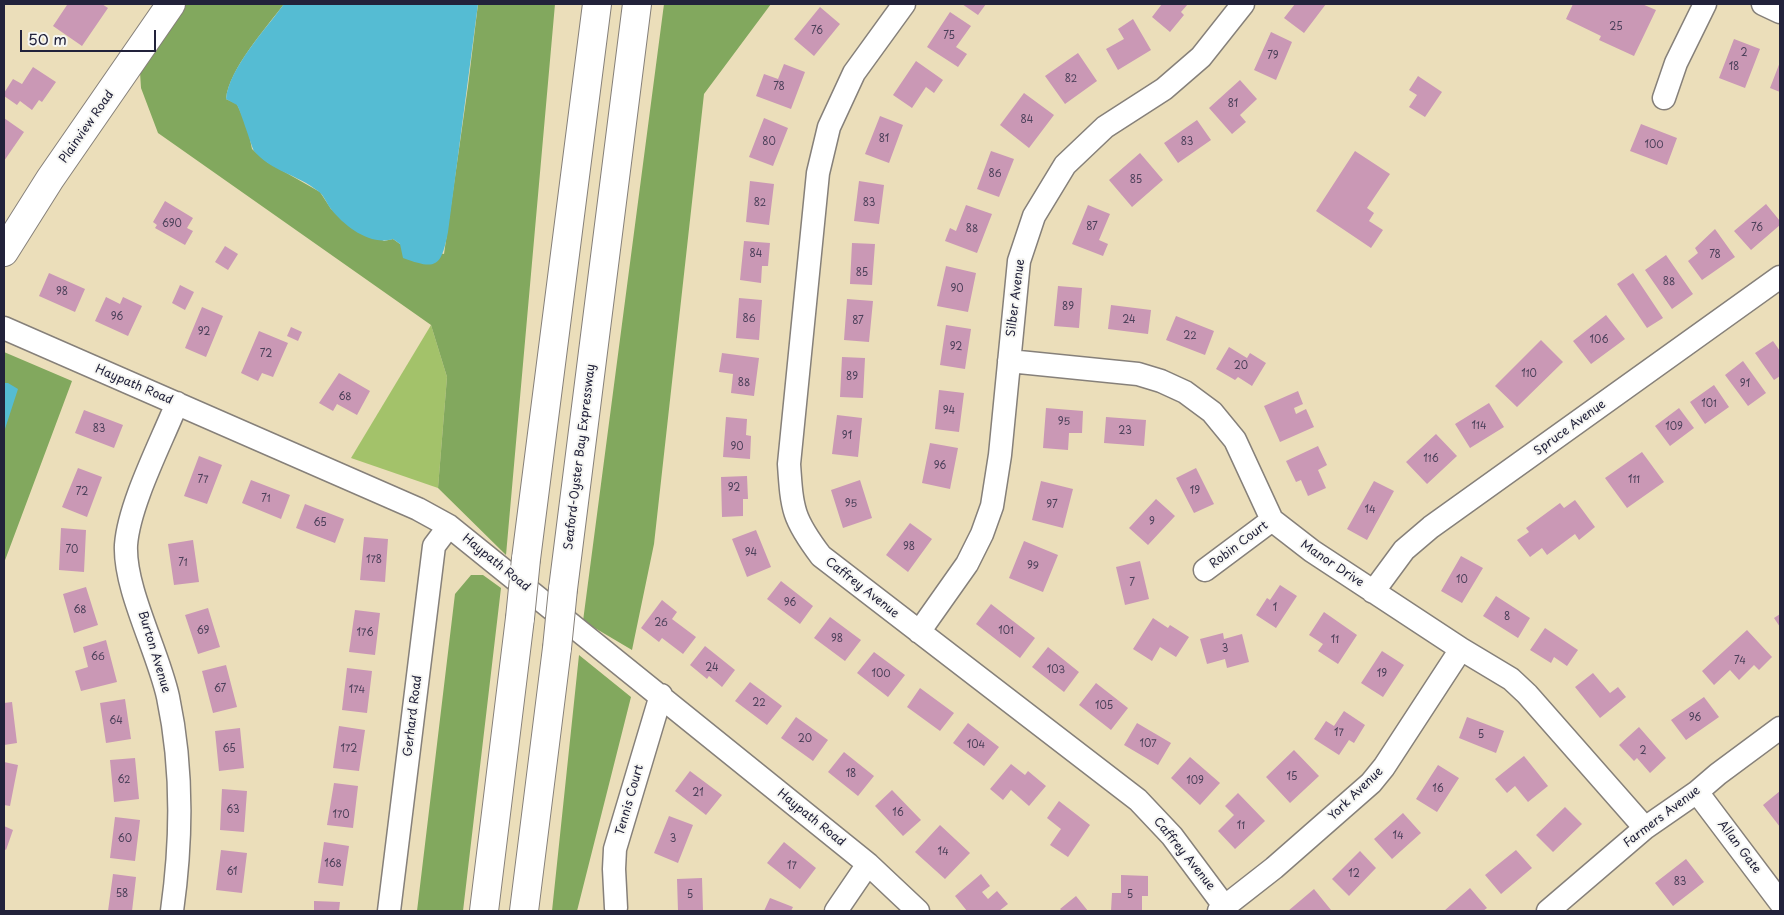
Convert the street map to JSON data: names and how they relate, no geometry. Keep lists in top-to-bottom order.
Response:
{
  "streets": {
    "main road": ["Plainview Road", "Seaford-Oyster Bay Expressway"],
    "street": [
      "Silber Avenue",
      "Haypath Road",
      "Spruce Avenue",
      "Robin Court",
      "Manor Drive",
      "Caffrey Avenue",
      "Burton Avenue",
      "Gerhard Road",
      "York Avenue",
      "Tennis Court",
      "Farmers Avenue",
      "Allan Gate"
    ]
  },
  "crossings": [
    ["Silber Avenue", "Manor Drive"],
    ["Silber Avenue", "Caffrey Avenue"],
    ["Haypath Road", "Burton Avenue"],
    ["Haypath Road", "Gerhard Road"],
    ["Haypath Road", "Tennis Court"],
    ["Spruce Avenue", "Manor Drive"],
    ["Robin Court", "Manor Drive"],
    ["Manor Drive", "York Avenue"],
    ["Manor Drive", "Farmers Avenue"],
    ["Caffrey Avenue", "York Avenue"],
    ["Farmers Avenue", "Allan Gate"]
  ],
  "house_numbers": [
    "25",
    "76",
    "75",
    "2",
    "79",
    "18",
    "82",
    "78",
    "81",
    "84",
    "81",
    "80",
    "83",
    "100",
    "86",
    "85",
    "82",
    "83",
    "690",
    "87",
    "76",
    "88",
    "84",
    "78",
    "85",
    "88",
    "90",
    "98",
    "89",
    "96",
    "86",
    "24",
    "87",
    "92",
    "22",
    "106",
    "92",
    "72",
    "20",
    "110",
    "89",
    "88",
    "91",
    "68",
    "101",
    "94",
    "95",
    "114",
    "109",
    "83",
    "23",
    "91",
    "90",
    "116",
    "96",
    "77",
    "111",
    "92",
    "19",
    "72",
    "71",
    "95",
    "97",
    "14",
    "9",
    "65",
    "98",
    "70",
    "94",
    "178",
    "71",
    "99",
    "10",
    "7",
    "96",
    "1",
    "68",
    "8",
    "26",
    "69",
    "101",
    "176",
    "98",
    "11",
    "3",
    "66",
    "74",
    "24",
    "103",
    "100",
    "19",
    "67",
    "174",
    "22",
    "105",
    "96",
    "64",
    "17",
    "5",
    "20",
    "107",
    "104",
    "65",
    "172",
    "2",
    "18",
    "15",
    "62",
    "109",
    "16",
    "21",
    "63",
    "16",
    "170",
    "11",
    "14",
    "60",
    "3",
    "14",
    "168",
    "17",
    "61",
    "12",
    "83",
    "58",
    "5",
    "5"
  ],
  "scale_bar": "50 m"
}
